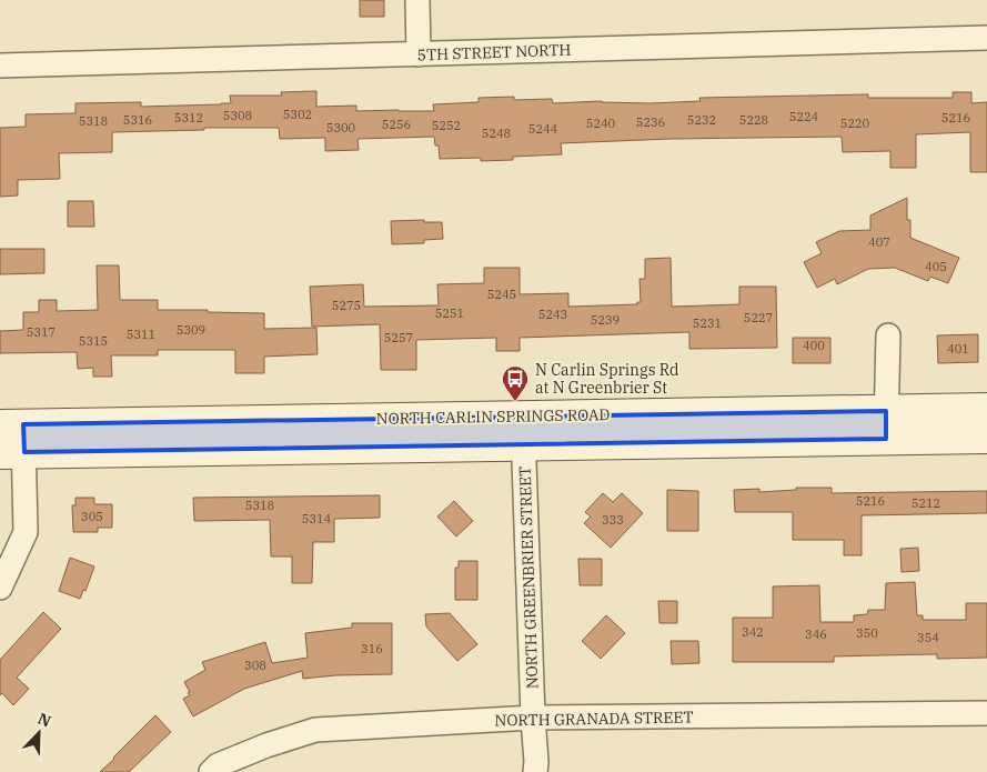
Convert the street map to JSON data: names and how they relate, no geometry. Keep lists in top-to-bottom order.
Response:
{
  "streets": {
    "main road": ["NORTH CARLIN SPRINGS ROAD"],
    "street": ["5TH STREET NORTH", "NORTH GREENBRIER STREET", "NORTH GRANADA STREET"]
  },
  "crossings": [
    ["NORTH CARLIN SPRINGS ROAD", "NORTH GREENBRIER STREET"],
    ["NORTH GREENBRIER STREET", "NORTH GRANADA STREET"]
  ],
  "places": {
    "bus stop": ["N Carlin Springs Rd at N Greenbrier St"]
  },
  "house_numbers": [
    "5302",
    "5308",
    "5224",
    "5312",
    "5216",
    "5316",
    "5232",
    "5228",
    "5318",
    "5236",
    "5240",
    "5220",
    "5256",
    "5252",
    "5300",
    "5244",
    "5248",
    "407",
    "405",
    "5245",
    "5275",
    "5251",
    "5243",
    "5227",
    "5239",
    "5231",
    "5309",
    "5317",
    "5311",
    "5257",
    "5315",
    "400",
    "401",
    "5216",
    "5212",
    "5318",
    "305",
    "5314",
    "333",
    "342",
    "350",
    "346",
    "354",
    "316",
    "308"
  ],
  "north": "top right"
}
